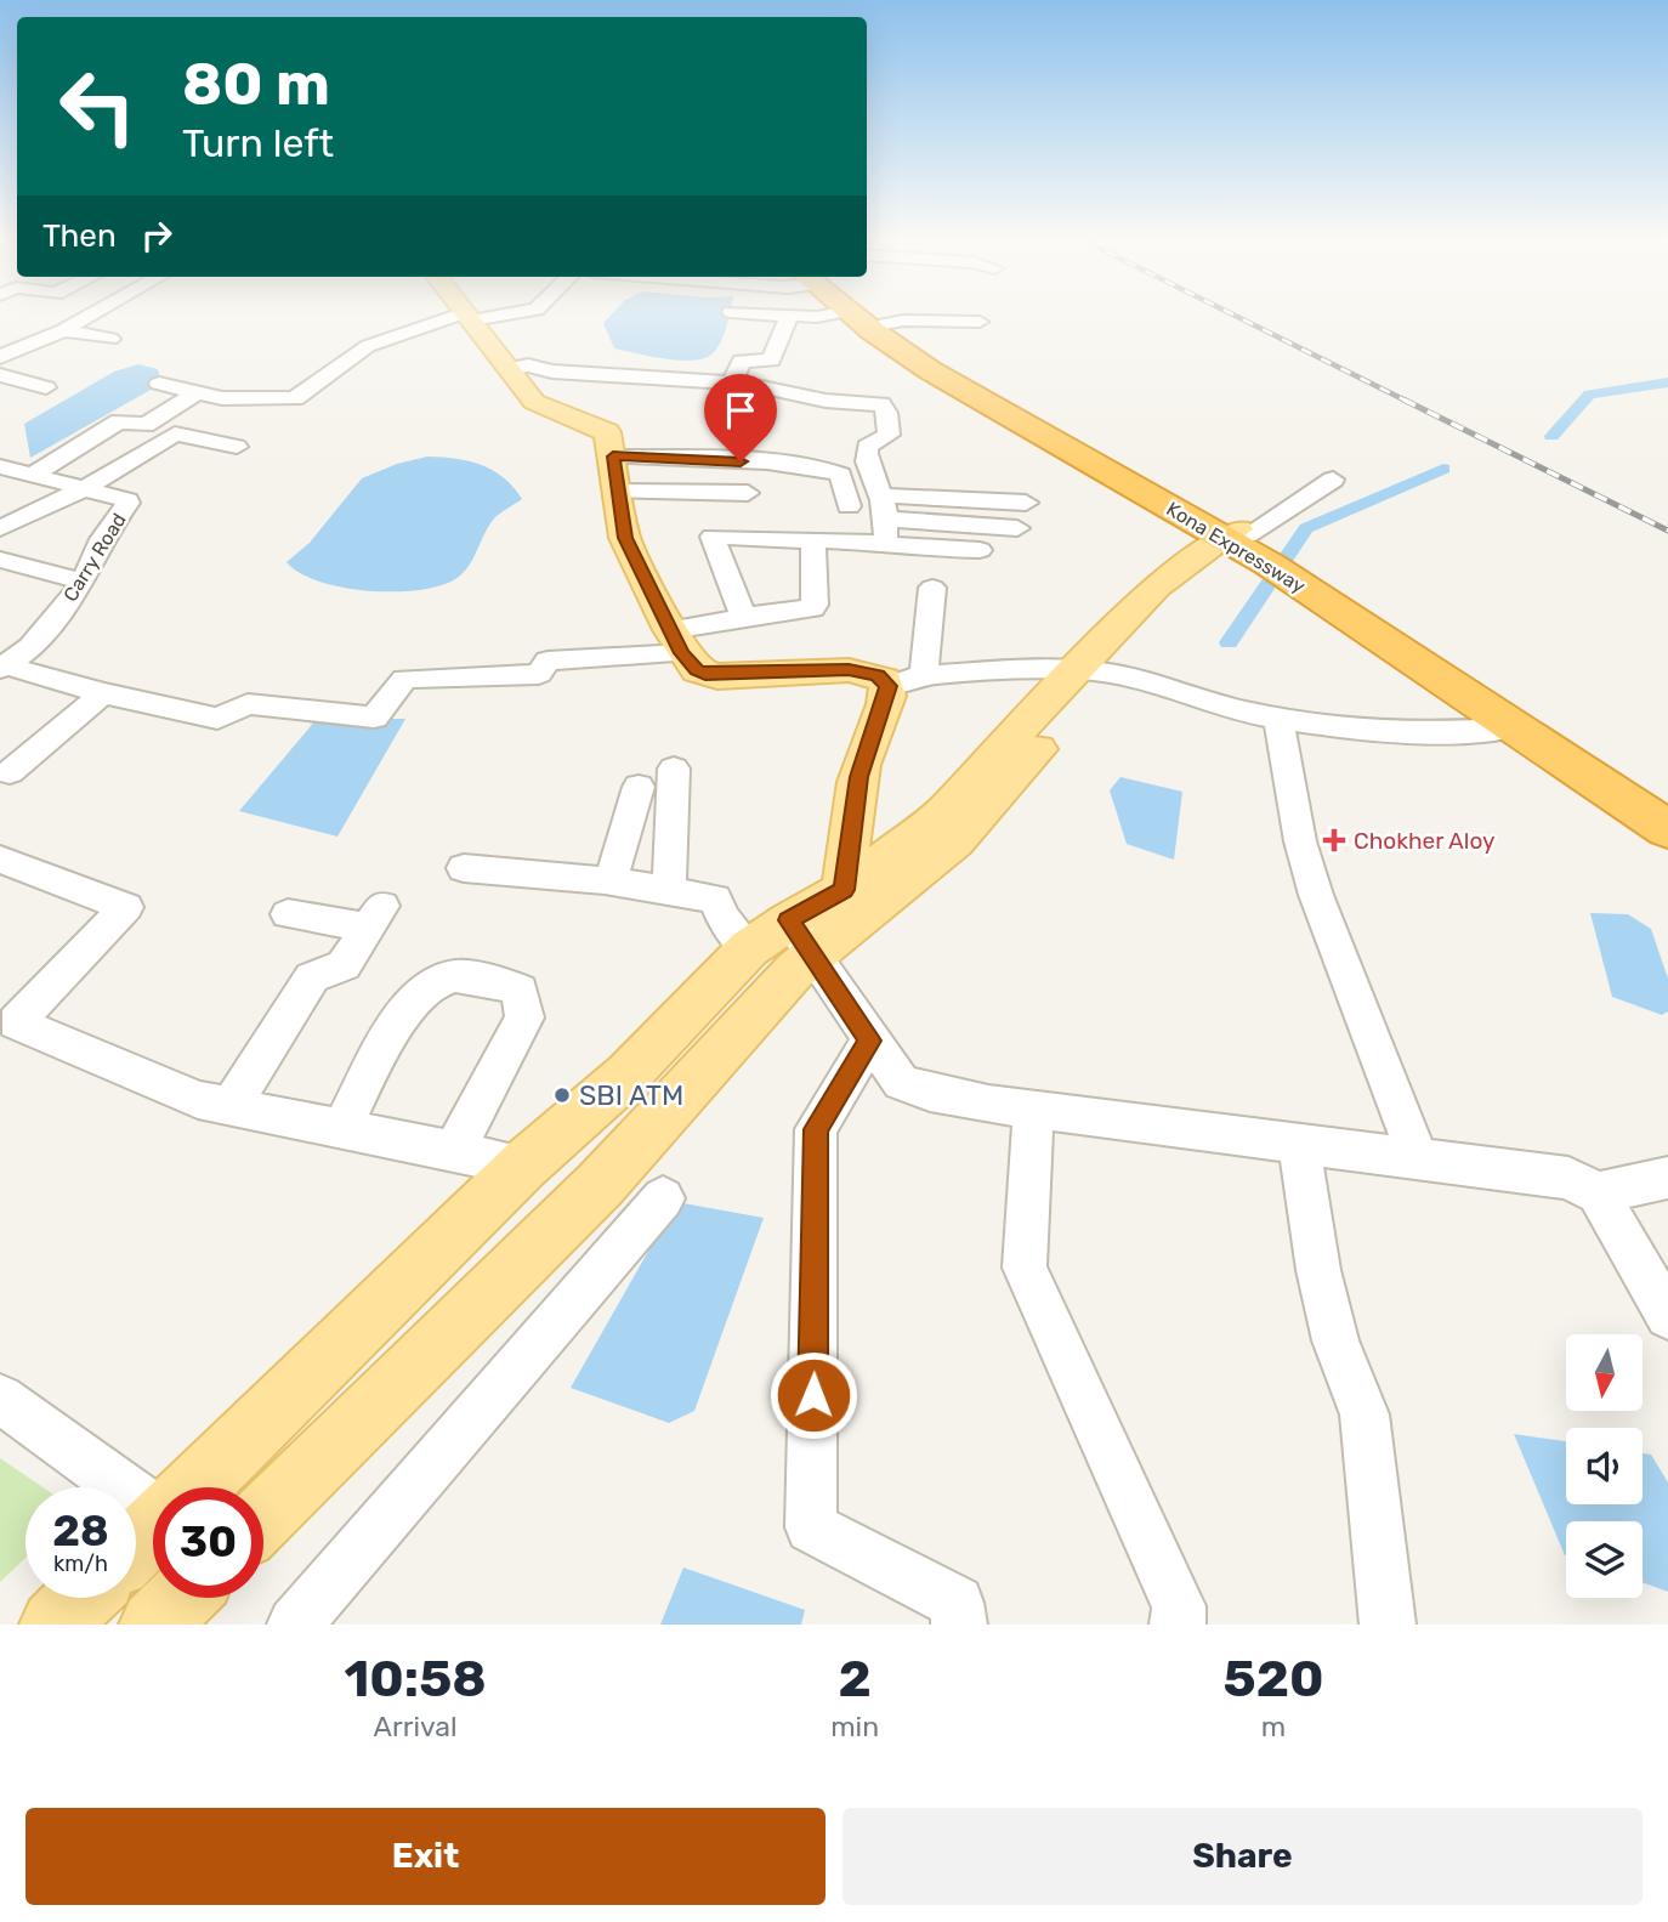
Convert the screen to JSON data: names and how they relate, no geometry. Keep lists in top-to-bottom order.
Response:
{
  "streets": {
    "highway": ["Kona Expressway"],
    "street": ["Carry Road"]
  },
  "places": {
    "health": ["Chokher Aloy"],
    "other": ["SBI ATM"]
  },
  "north": "bottom",
  "page": {
    "turn": ["80 m", "Turn left"],
    "then": "Then",
    "speed": "28 km/h",
    "limit": "30",
    "eta": [
      "10:58",
      "Arrival",
      "2",
      "min",
      "520",
      "m"
    ],
    "buttons": ["Exit", "Share"]
  }
}
